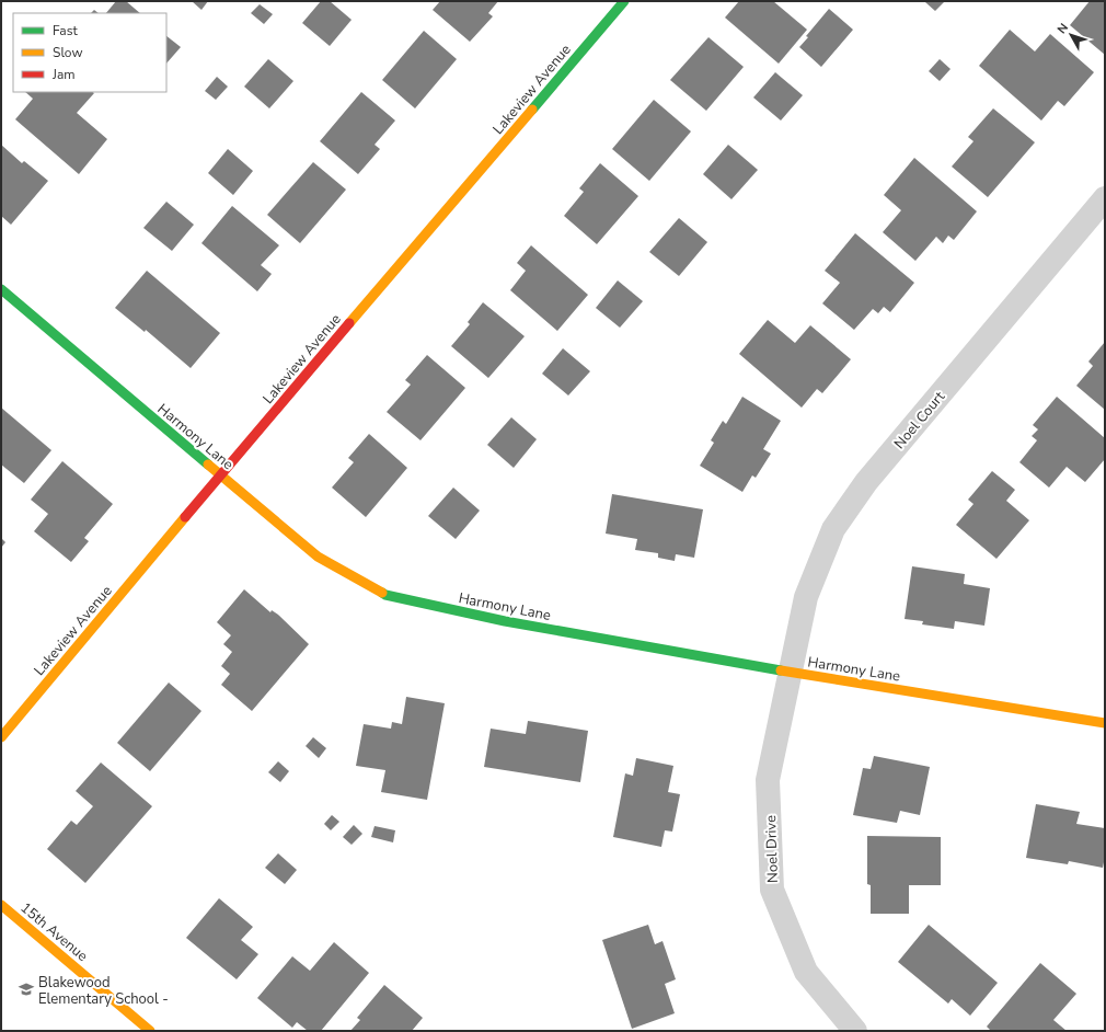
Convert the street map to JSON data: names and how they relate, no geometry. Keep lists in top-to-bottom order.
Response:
{
  "streets": {
    "street": [
      "Lakeview Avenue",
      "Noel Court",
      "Harmony Lane",
      "Noel Drive",
      "15th Avenue"
    ]
  },
  "crossings": [
    ["Lakeview Avenue", "Harmony Lane"],
    ["Noel Court", "Harmony Lane"],
    ["Noel Court", "Noel Drive"],
    ["Harmony Lane", "Noel Drive"]
  ],
  "places": {
    "school or university": ["Blakewood Elementary School -"]
  },
  "legend": ["Fast", "Slow", "Jam"],
  "north": "top left"
}
